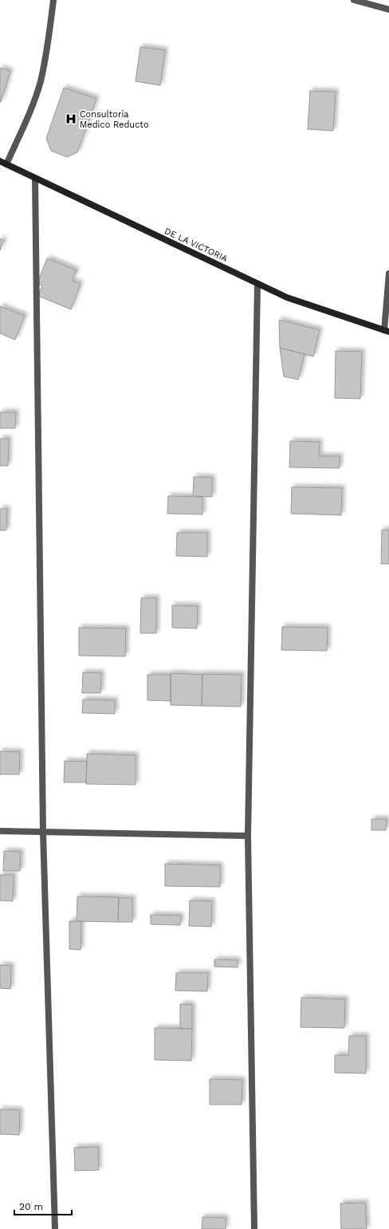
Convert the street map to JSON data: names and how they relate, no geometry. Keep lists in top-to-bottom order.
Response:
{
  "streets": {
    "main road": ["DE LA VICTORIA"]
  },
  "places": {
    "hospital": ["Consultoria Medico Reducto"]
  },
  "scale_bar": "20 m"
}
